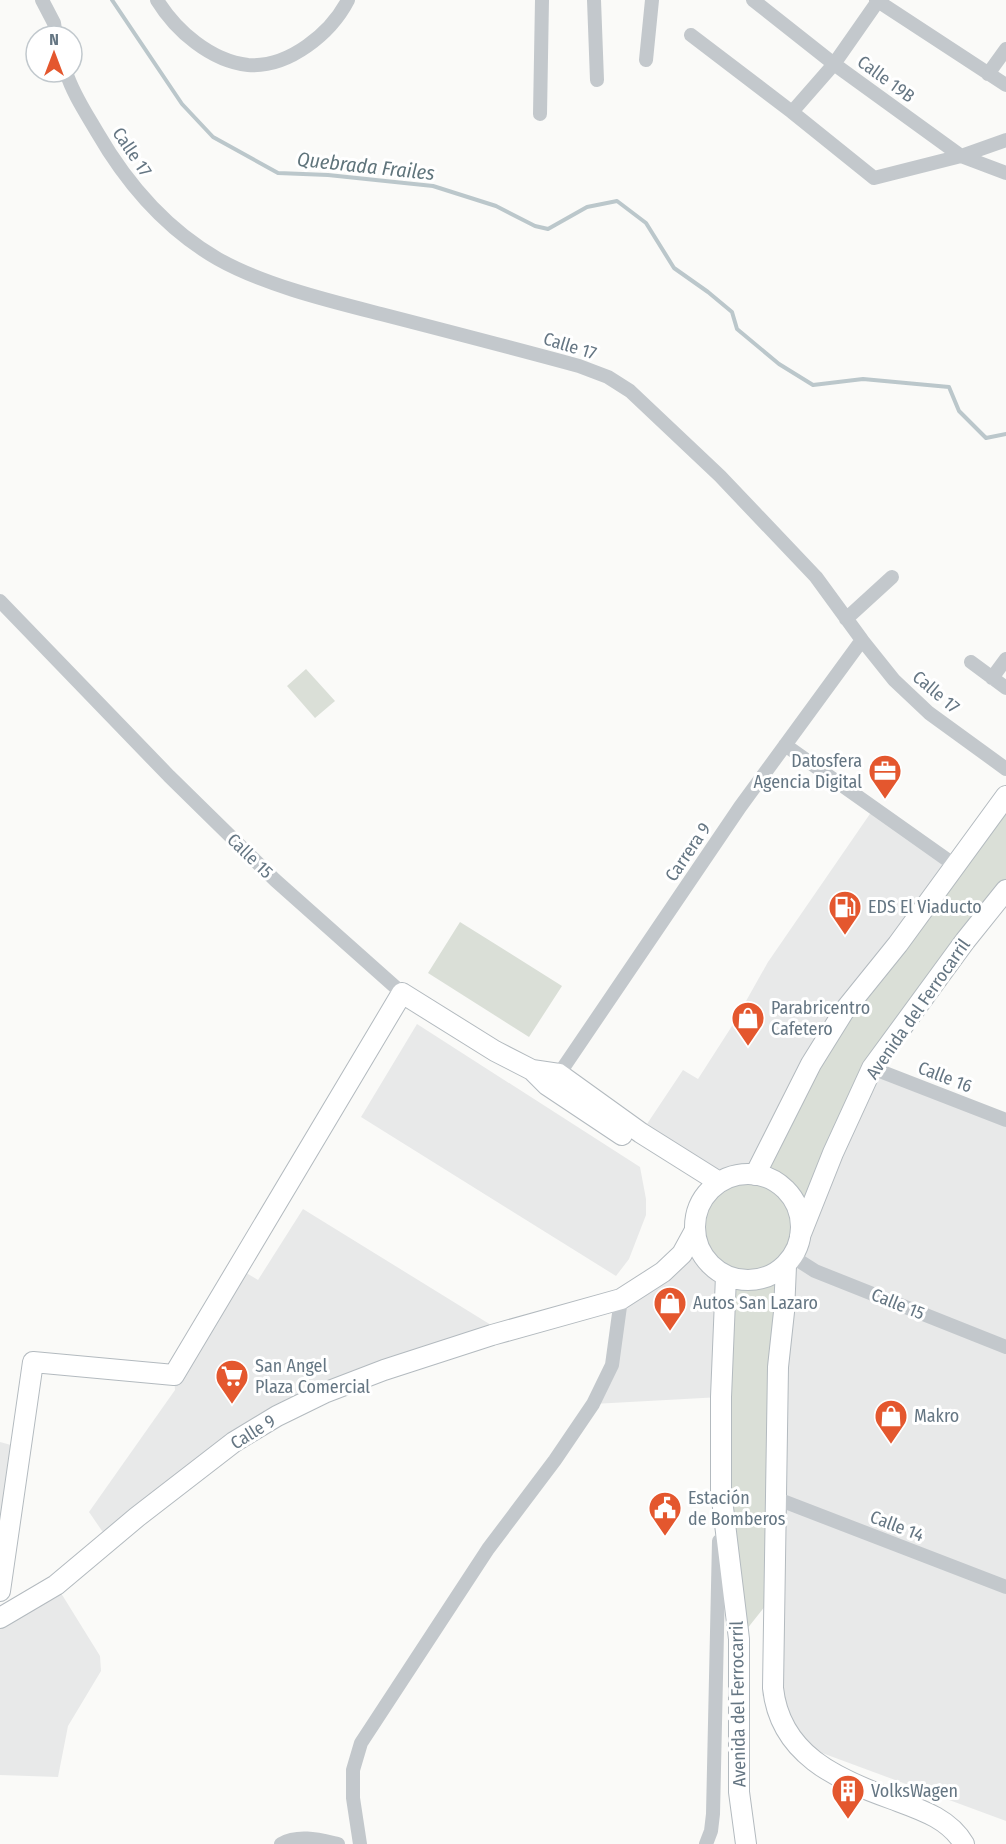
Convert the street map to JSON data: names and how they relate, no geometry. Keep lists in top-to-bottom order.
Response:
{
  "streets": {
    "main road": ["Calle 15", "Avenida del Ferrocarril", "Calle 9"],
    "street": [
      "Calle 19B",
      "Calle 17",
      "Carrera 9",
      "Calle 16",
      "Calle 14"
    ]
  },
  "crossings": [
    ["Calle 17", "Carrera 9"],
    ["Carrera 9", "Calle 15"],
    ["Calle 15", "Avenida del Ferrocarril"],
    ["Calle 15", "Calle 9"],
    ["Avenida del Ferrocarril", "Calle 16"],
    ["Avenida del Ferrocarril", "Calle 9"],
    ["Avenida del Ferrocarril", "Calle 14"]
  ],
  "water": ["Quebrada Frailes"],
  "places": {
    "office": ["Datosfera Agencia Digital"],
    "fuel station": ["EDS El Viaducto"],
    "shop": ["Parabricentro Cafetero", "Autos San Lazaro", "Makro"],
    "supermarket": ["San Angel Plaza Comercial"],
    "public building": ["Estación de Bomberos"],
    "building": ["VolksWagen"]
  },
  "north": "top"
}
